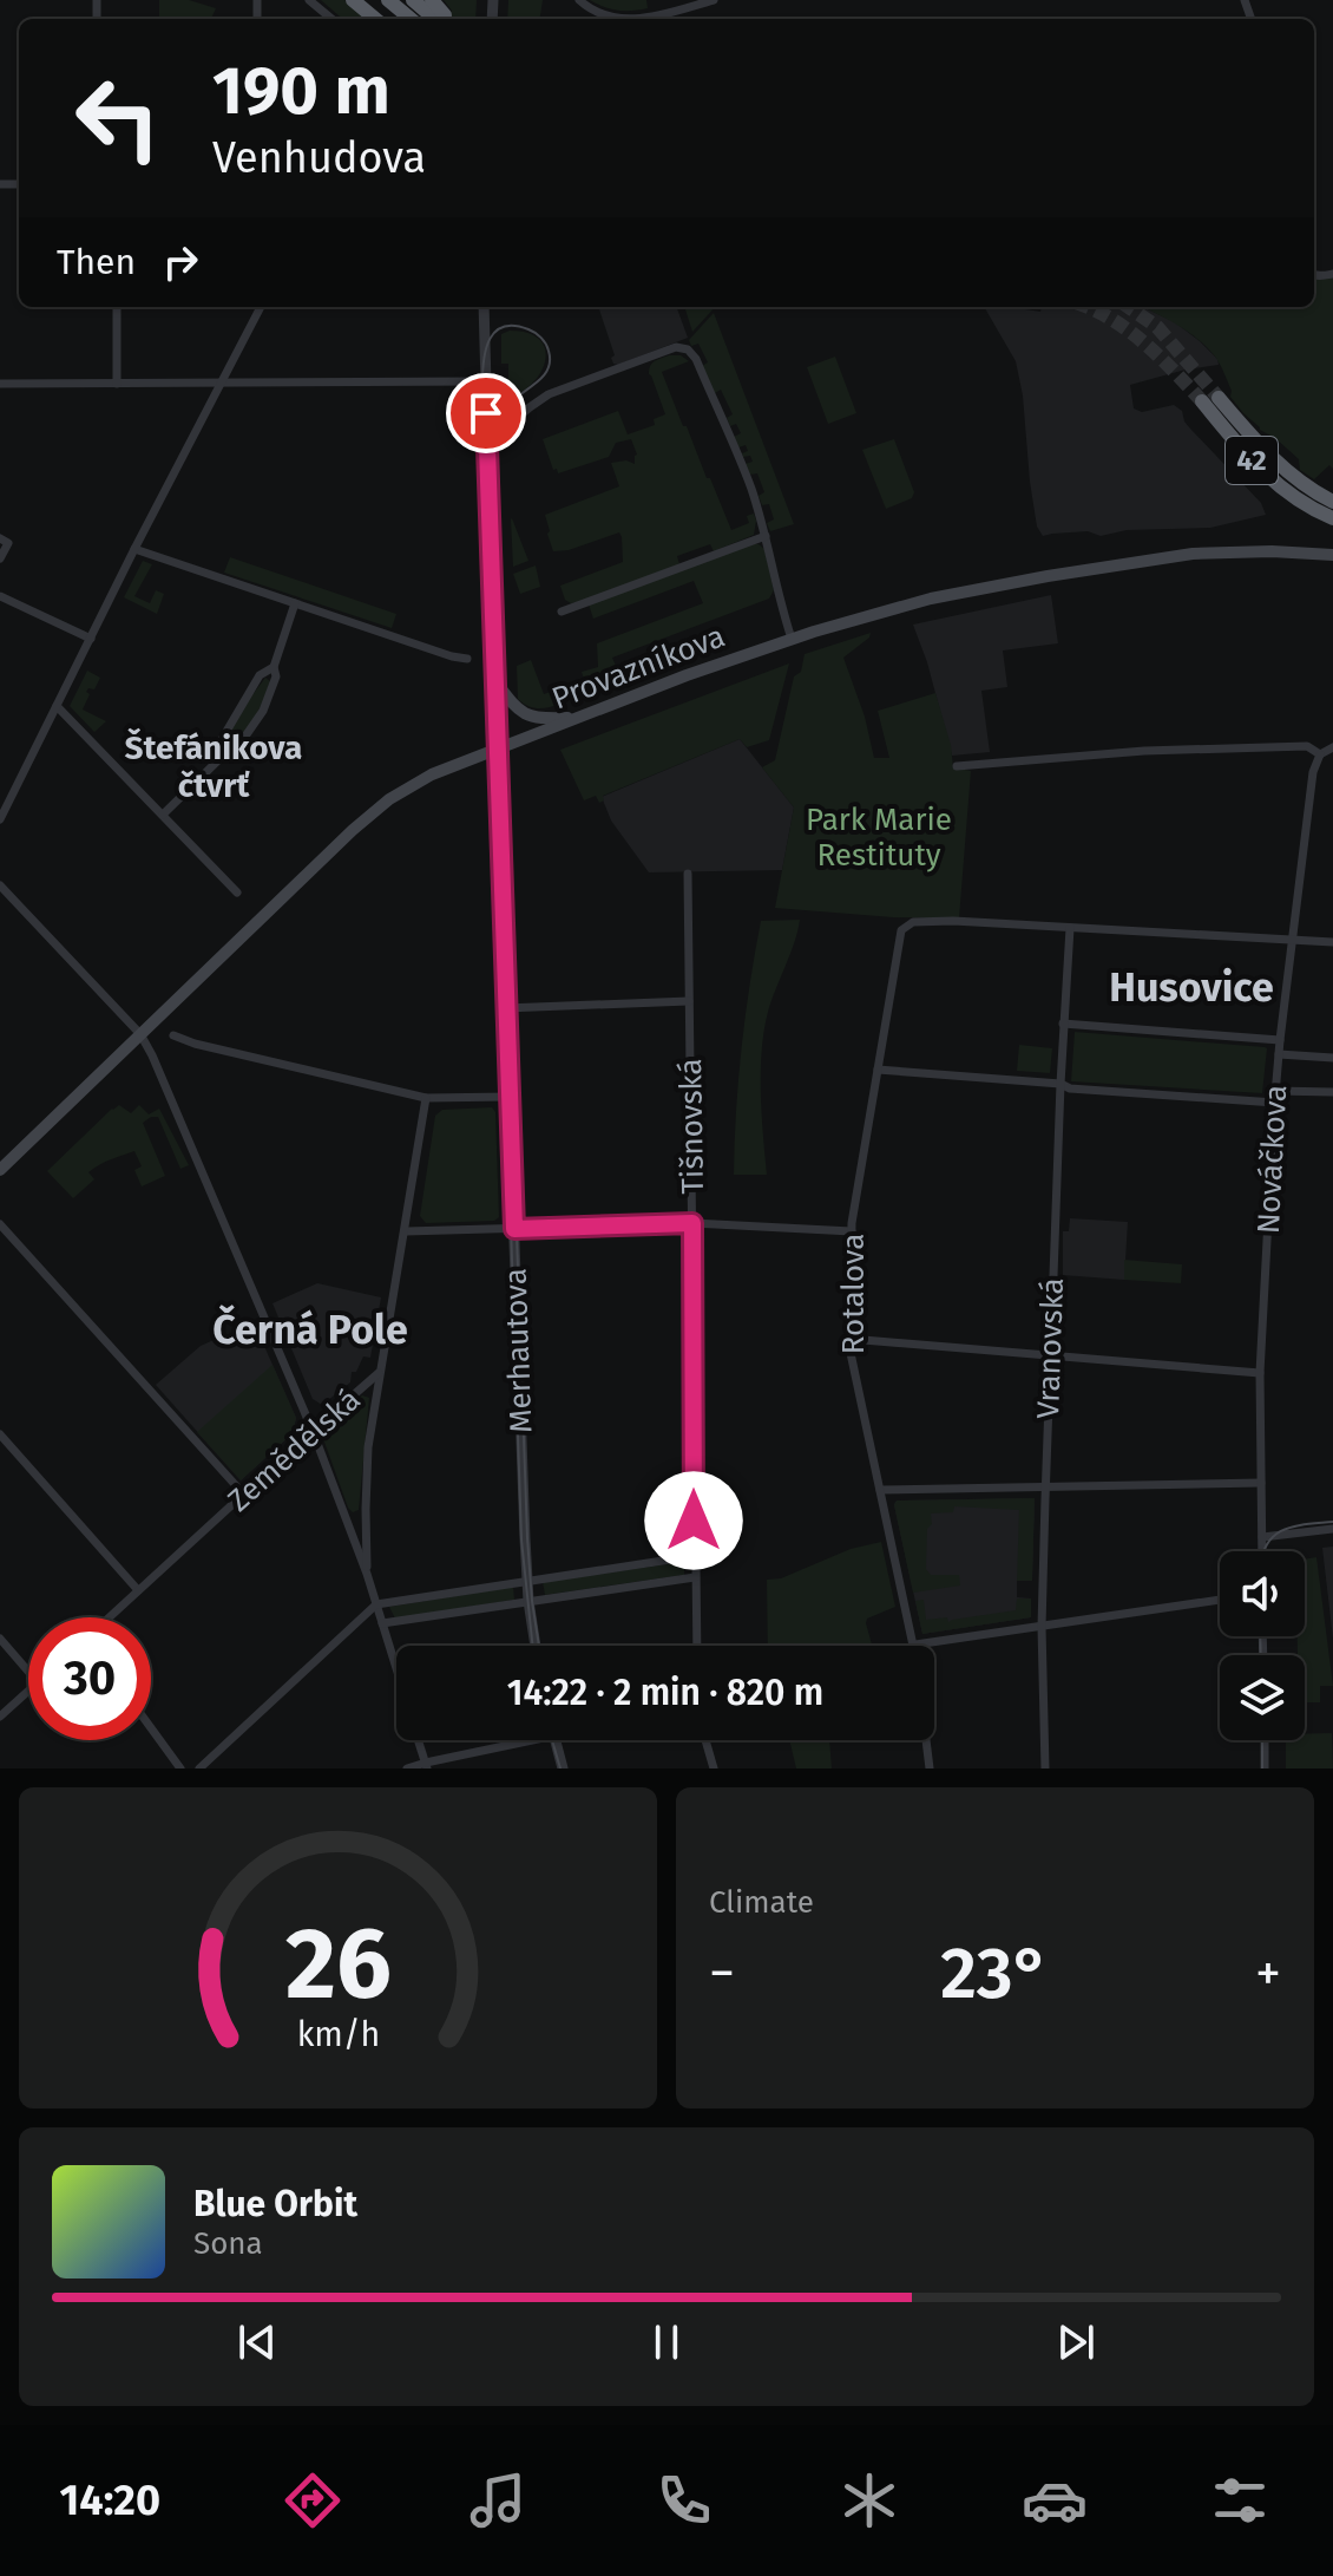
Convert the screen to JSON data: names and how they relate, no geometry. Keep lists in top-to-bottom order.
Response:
{
  "streets": {
    "highway": ["42"],
    "main road": ["Provazníkova"],
    "street": [
      "Tišnovská",
      "Nováčkova",
      "Rotalova",
      "Vranovská",
      "Merhautova",
      "Zemědělská"
    ]
  },
  "crossings": [
    ["Provazníkova", "Merhautova"],
    ["Rotalova", "Vranovská"]
  ],
  "districts": ["Štefánikova čtvrť", "Husovice", "Černá Pole"],
  "parks": ["Park Marie Restituty"],
  "page": {
    "turn": ["190 m", "Venhudova"],
    "then": "Then",
    "limit": "30",
    "trip": "14:22 · 2 min · 820 m",
    "tile": "Climate",
    "heat": ["−", "23°", "+"],
    "song": ["Blue Orbit", "Sona"],
    "tabs": "14:20",
    "gauge": ["26", "km/h"]
  }
}
